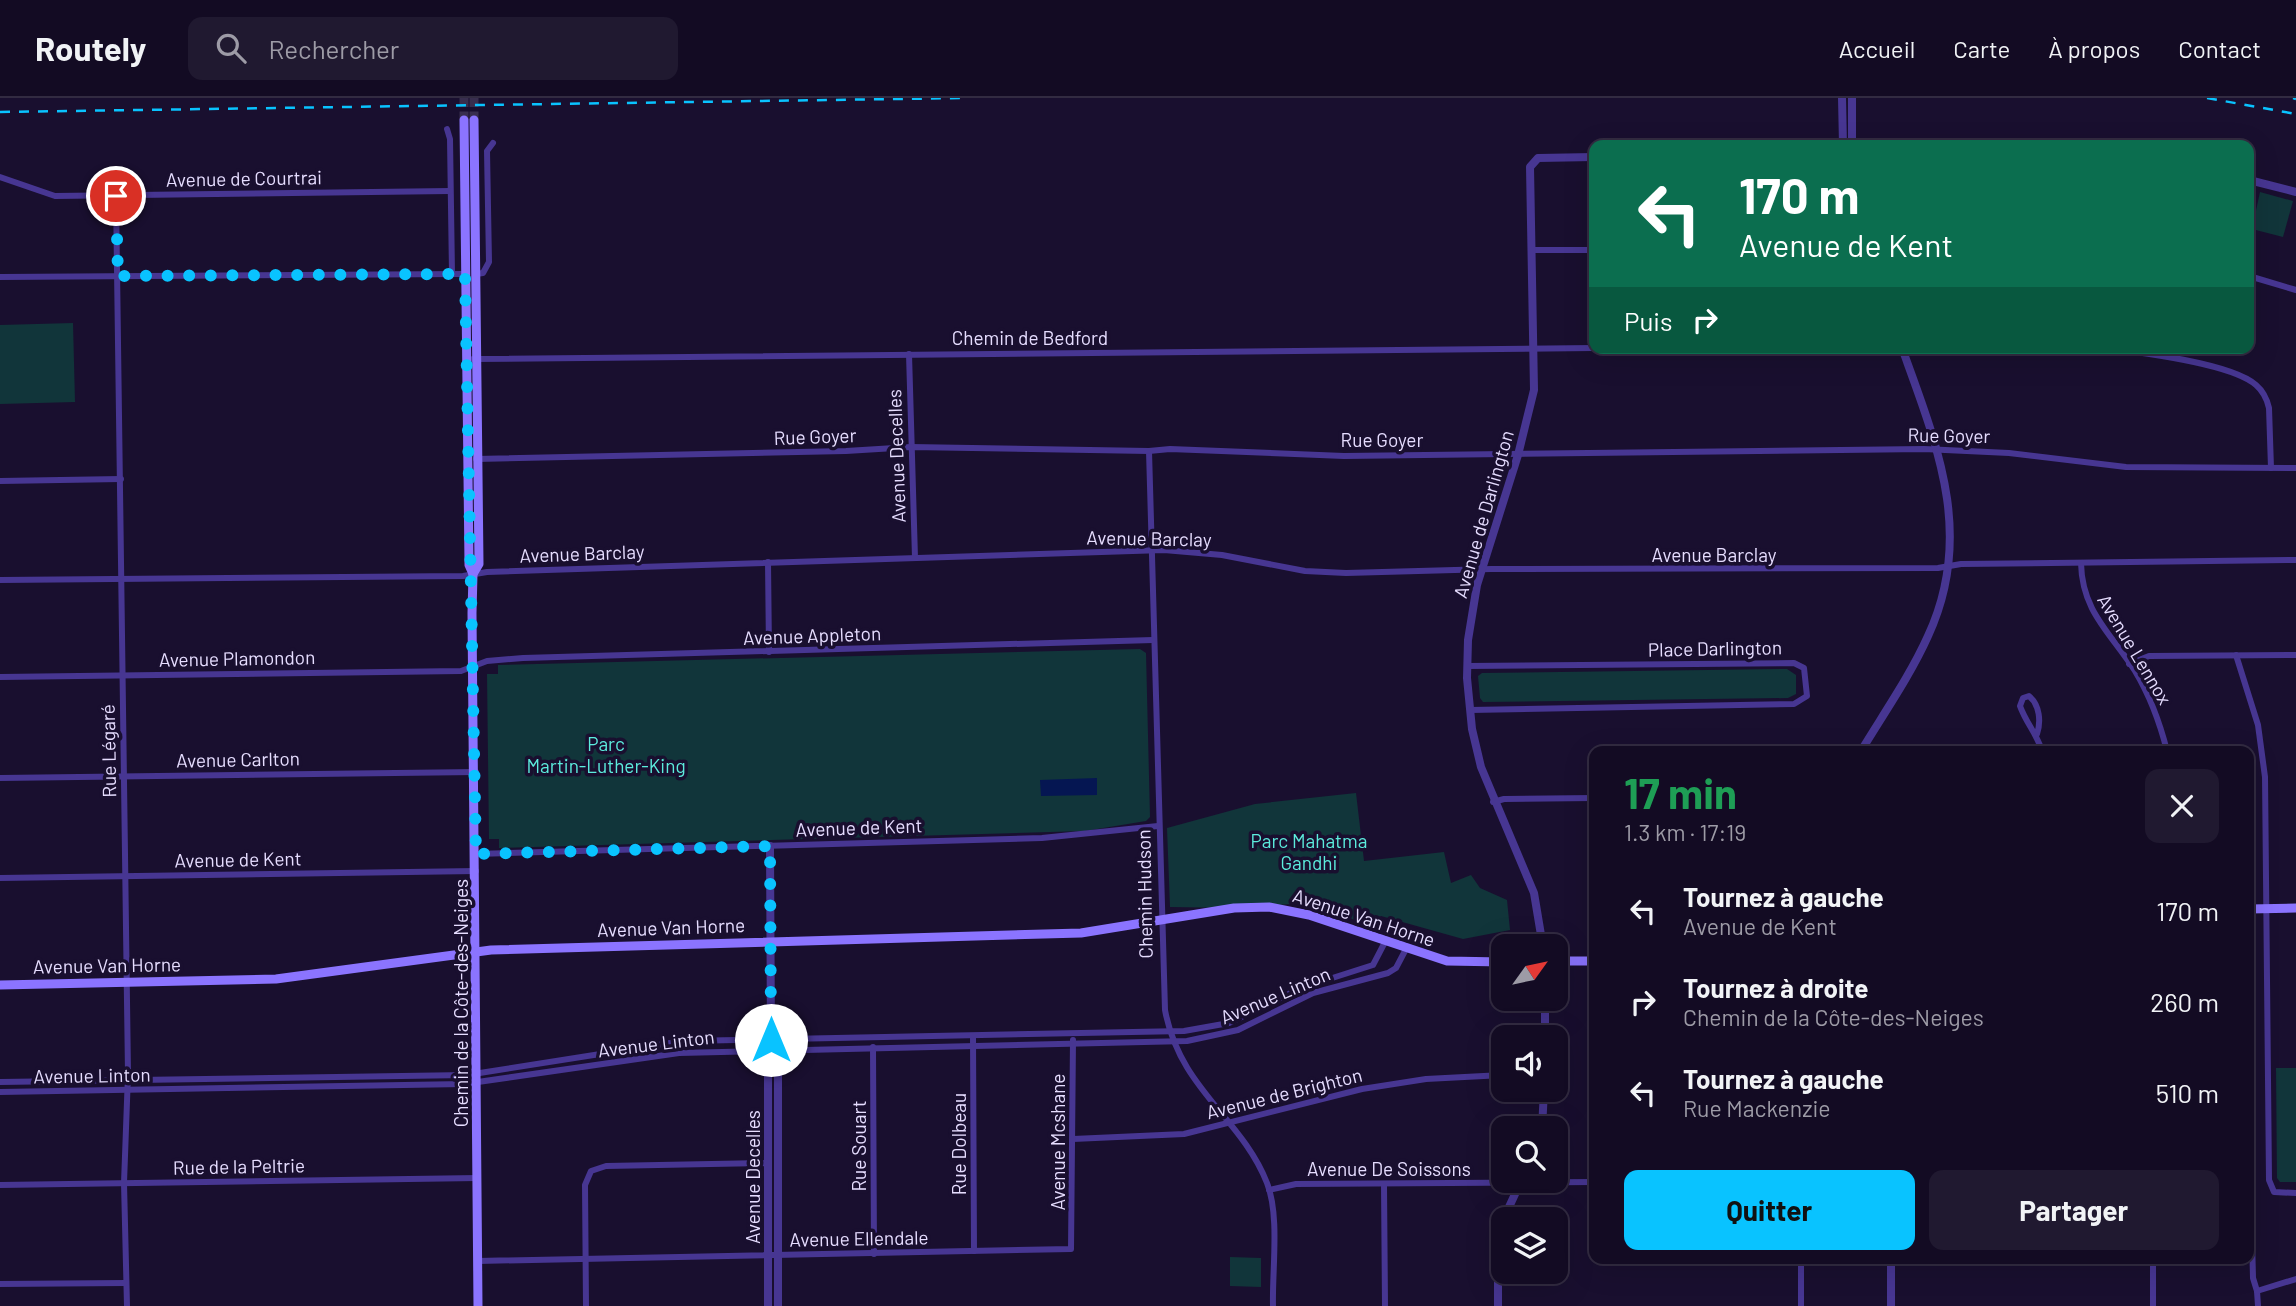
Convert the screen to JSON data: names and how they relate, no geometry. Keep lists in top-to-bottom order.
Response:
{
  "streets": {
    "main road": ["Avenue Van Horne", "Chemin de la Côte-des-Neiges"],
    "street": [
      "Avenue de Courtrai",
      "Chemin de Bedford",
      "Rue Goyer",
      "Avenue Decelles",
      "Avenue de Darlington",
      "Avenue Barclay",
      "Avenue Appleton",
      "Place Darlington",
      "Avenue Lennox",
      "Avenue Plamondon",
      "Rue Légaré",
      "Avenue Carlton",
      "Avenue de Kent",
      "Chemin Hudson",
      "Avenue Linton",
      "Avenue de Brighton",
      "Avenue Mcshane",
      "Rue Dolbeau",
      "Rue Souart",
      "Rue de la Peltrie",
      "Avenue De Soissons",
      "Avenue Ellendale"
    ]
  },
  "crossings": [
    ["Avenue de Courtrai", "Rue Légaré"],
    ["Chemin de Bedford", "Avenue Decelles"],
    ["Chemin de Bedford", "Avenue de Darlington"],
    ["Chemin de Bedford", "Chemin de la Côte-des-Neiges"],
    ["Rue Goyer", "Avenue Decelles"],
    ["Rue Goyer", "Avenue de Darlington"],
    ["Rue Goyer", "Chemin Hudson"],
    ["Rue Goyer", "Chemin de la Côte-des-Neiges"],
    ["Avenue Decelles", "Avenue Barclay"],
    ["Avenue Decelles", "Avenue de Kent"],
    ["Avenue Decelles", "Avenue Van Horne"],
    ["Avenue Decelles", "Avenue Linton"],
    ["Avenue Decelles", "Avenue Ellendale"],
    ["Avenue de Darlington", "Avenue Barclay"],
    ["Avenue de Darlington", "Place Darlington"],
    ["Avenue Barclay", "Avenue Lennox"],
    ["Avenue Barclay", "Rue Légaré"],
    ["Avenue Barclay", "Chemin Hudson"],
    ["Avenue Barclay", "Chemin de la Côte-des-Neiges"],
    ["Avenue Appleton", "Avenue Plamondon"],
    ["Avenue Appleton", "Chemin Hudson"],
    ["Avenue Appleton", "Chemin de la Côte-des-Neiges"],
    ["Avenue Plamondon", "Rue Légaré"],
    ["Avenue Plamondon", "Chemin de la Côte-des-Neiges"],
    ["Rue Légaré", "Avenue Carlton"],
    ["Rue Légaré", "Avenue de Kent"],
    ["Rue Légaré", "Avenue Van Horne"],
    ["Rue Légaré", "Avenue Linton"],
    ["Rue Légaré", "Rue de la Peltrie"],
    ["Avenue Carlton", "Chemin de la Côte-des-Neiges"],
    ["Avenue de Kent", "Chemin Hudson"],
    ["Avenue de Kent", "Chemin de la Côte-des-Neiges"],
    ["Chemin Hudson", "Avenue Van Horne"],
    ["Chemin Hudson", "Avenue Linton"],
    ["Chemin Hudson", "Avenue de Brighton"],
    ["Chemin Hudson", "Avenue De Soissons"],
    ["Avenue Van Horne", "Avenue Linton"],
    ["Avenue Van Horne", "Chemin de la Côte-des-Neiges"],
    ["Avenue Linton", "Chemin de la Côte-des-Neiges"],
    ["Avenue Linton", "Avenue Mcshane"],
    ["Avenue Linton", "Rue Dolbeau"],
    ["Avenue Linton", "Rue Souart"],
    ["Chemin de la Côte-des-Neiges", "Rue de la Peltrie"],
    ["Chemin de la Côte-des-Neiges", "Avenue Ellendale"],
    ["Avenue de Brighton", "Avenue Mcshane"],
    ["Avenue Mcshane", "Avenue Ellendale"],
    ["Rue Dolbeau", "Avenue Ellendale"],
    ["Rue Souart", "Avenue Ellendale"]
  ],
  "parks": ["Parc Martin-Luther-King", "Parc Mahatma Gandhi"],
  "north": "top right",
  "page": {
    "header": "Routely",
    "search": "Rechercher",
    "nav": [
      "Accueil",
      "Carte",
      "À propos",
      "Contact"
    ],
    "turn": ["170 m", "Avenue de Kent"],
    "then": "Puis",
    "heading": ["17 min", "1.3 km · 17:19"],
    "list": [
      {
        "name": "Tournez à gauche",
        "note": "Avenue de Kent",
        "value": "170 m"
      },
      {
        "name": "Tournez à droite",
        "note": "Chemin de la Côte-des-Neiges",
        "value": "260 m"
      },
      {
        "name": "Tournez à gauche",
        "note": "Rue Mackenzie",
        "value": "510 m"
      }
    ],
    "buttons": ["Quitter", "Partager"]
  }
}
